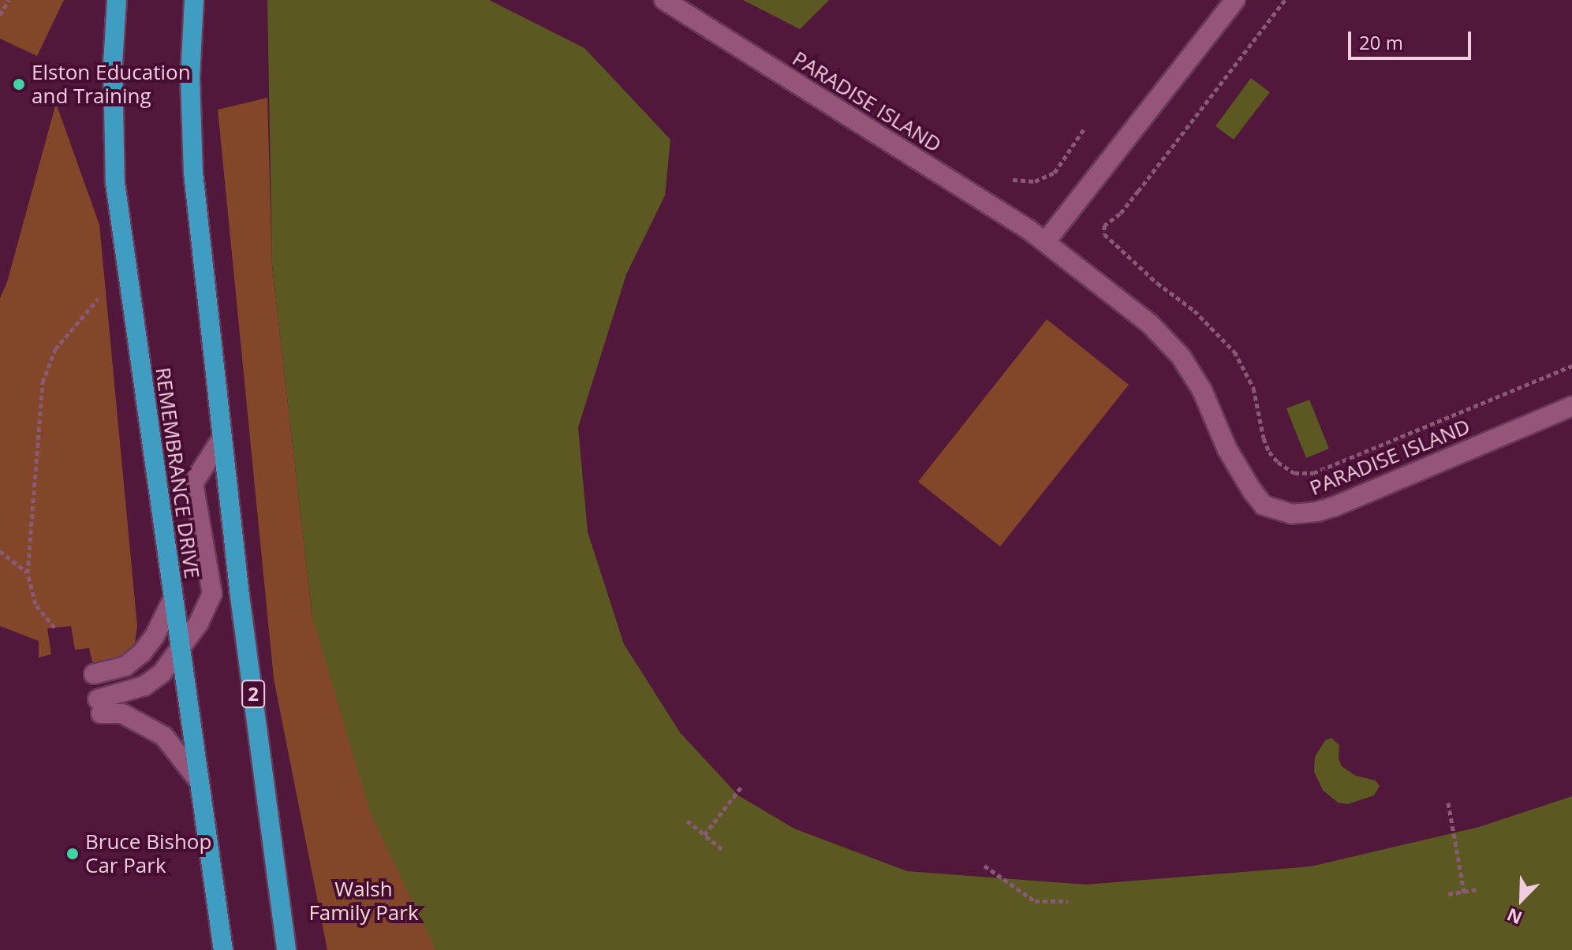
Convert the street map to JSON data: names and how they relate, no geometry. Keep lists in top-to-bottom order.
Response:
{
  "streets": {
    "highway": ["REMEMBRANCE DRIVE", "2"],
    "street": ["PARADISE ISLAND"]
  },
  "parks": ["Walsh Family Park"],
  "places": ["Elston Education and Training", "Bruce Bishop Car Park"],
  "scale_bar": "20 m",
  "north": "bottom left"
}
